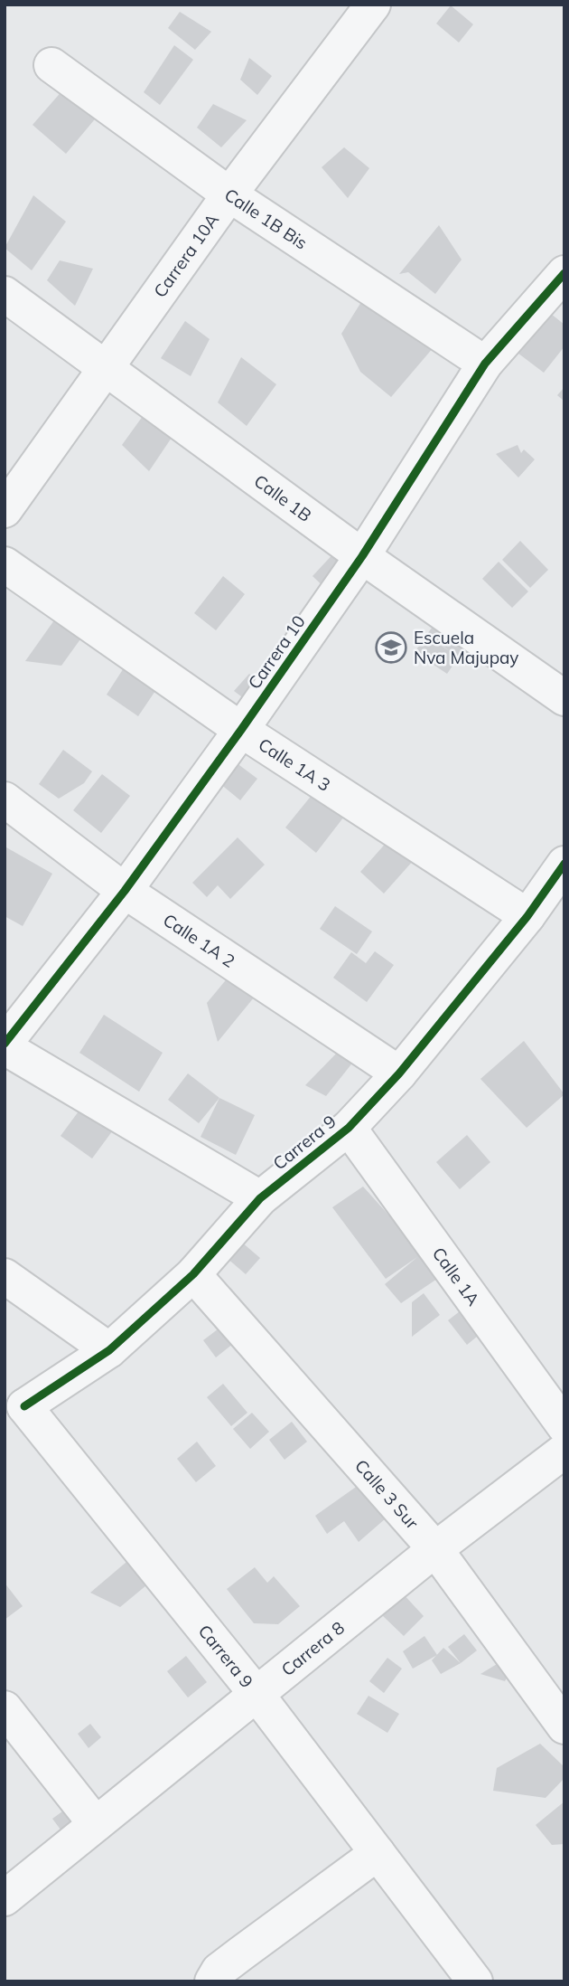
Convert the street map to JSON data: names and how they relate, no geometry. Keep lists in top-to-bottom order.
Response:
{
  "streets": {
    "street": [
      "Calle 1B Bis",
      "Carrera 10A",
      "Calle 1B",
      "Carrera 10",
      "Calle 1A 3",
      "Calle 1A 2",
      "Carrera 9",
      "Calle 1A",
      "Calle 3 Sur",
      "Carrera 8"
    ]
  },
  "crossings": [
    ["Calle 1B Bis", "Carrera 10A"],
    ["Calle 1B Bis", "Carrera 10"],
    ["Carrera 10A", "Calle 1B"],
    ["Calle 1B", "Carrera 10"],
    ["Carrera 10", "Calle 1A 3"],
    ["Carrera 10", "Calle 1A 2"],
    ["Calle 1A 3", "Carrera 9"],
    ["Calle 1A 2", "Carrera 9"],
    ["Carrera 9", "Calle 1A"],
    ["Carrera 9", "Calle 3 Sur"],
    ["Carrera 9", "Carrera 8"],
    ["Calle 3 Sur", "Carrera 8"]
  ],
  "places": {
    "school or university": ["Escuela Nva Majupay"]
  }
}
